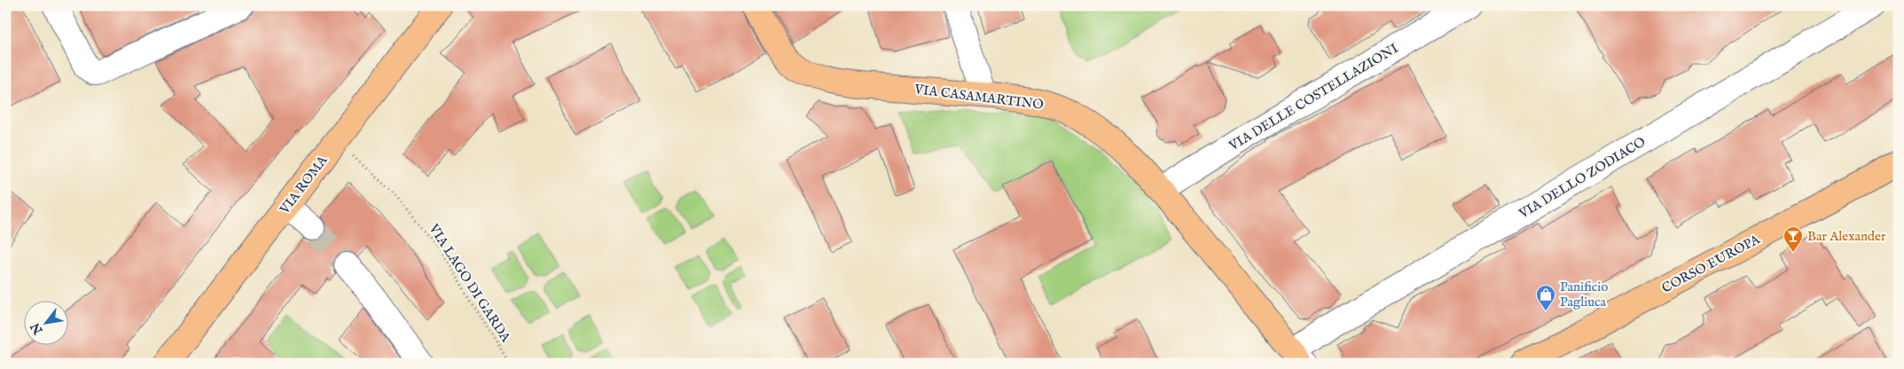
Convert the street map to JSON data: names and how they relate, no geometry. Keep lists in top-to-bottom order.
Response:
{
  "streets": {
    "main road": ["VIA CASAMARTINO", "VIA ROMA", "CORSO EUROPA"],
    "street": ["VIA DELLE COSTELLAZIONI", "VIA DELLO ZODIACO"],
    "path": ["VIA LAGO DI GARDA"]
  },
  "crossings": [
    ["VIA CASAMARTINO", "VIA DELLE COSTELLAZIONI"],
    ["VIA CASAMARTINO", "VIA DELLO ZODIACO"],
    ["VIA ROMA", "VIA LAGO DI GARDA"]
  ],
  "places": {
    "bar": ["Bar Alexander"],
    "shop": ["Panificio Pagliuca"]
  },
  "north": "bottom left"
}
